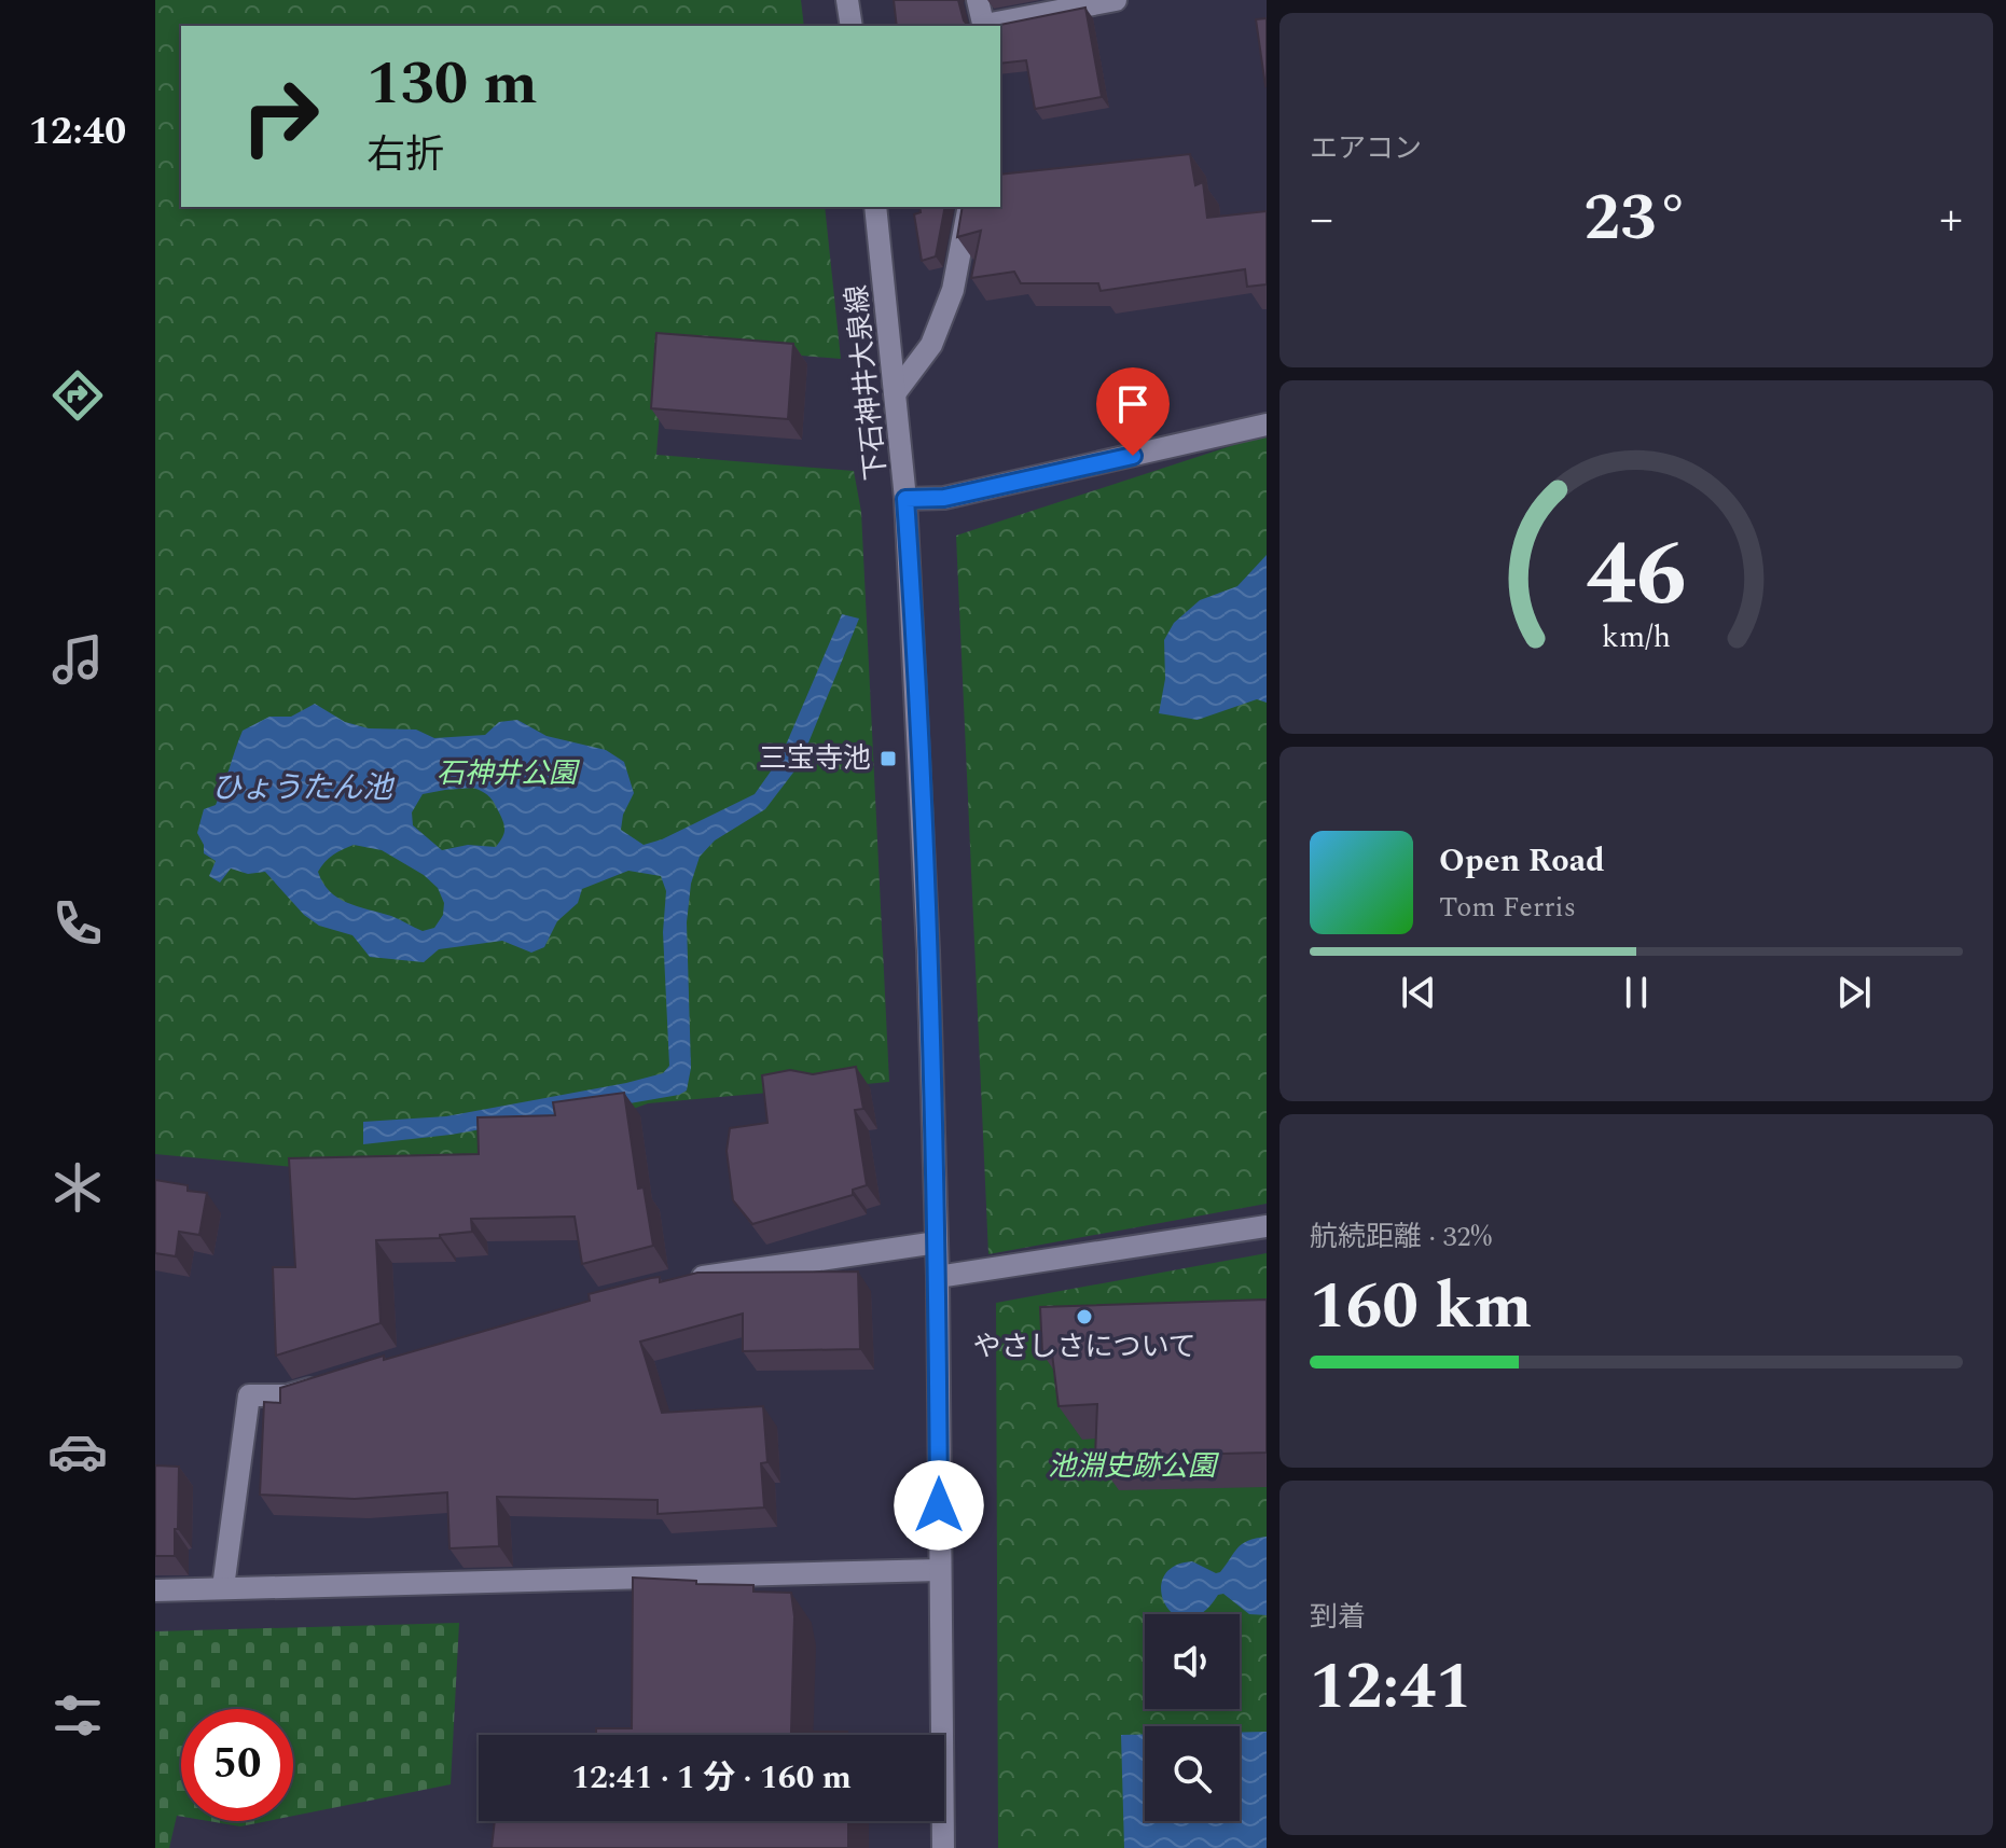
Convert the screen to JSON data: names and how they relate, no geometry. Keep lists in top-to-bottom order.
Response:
{
  "streets": {
    "street": ["下石神井大泉線"]
  },
  "water": ["ひょうたん池"],
  "parks": ["石神井公園", "池淵史跡公園"],
  "places": {
    "transit": ["三宝寺池"],
    "other": ["やさしさについて"]
  },
  "page": {
    "tabs": "12:40",
    "tile": [
      "エアコン",
      ["航続距離 · 32%", "160 km"],
      ["到着", "12:41"]
    ],
    "turn": ["130 m", "右折"],
    "heat": ["−", "23°", "+"],
    "song": ["Open Road", "Tom Ferris"],
    "limit": "50",
    "trip": "12:41 · 1 分 · 160 m",
    "gauge": ["46", "km/h"]
  }
}
